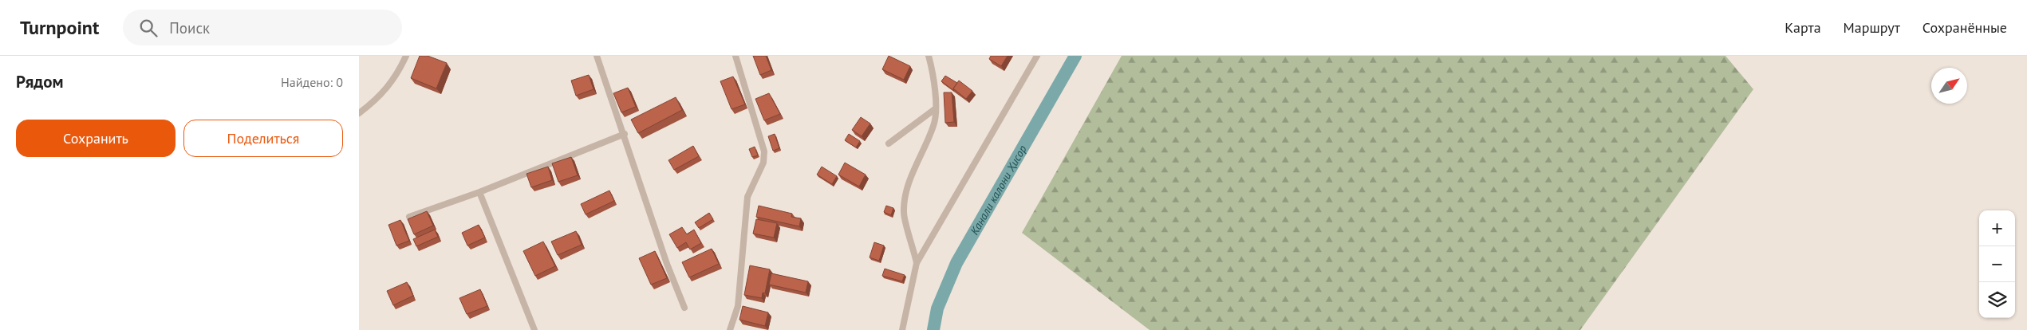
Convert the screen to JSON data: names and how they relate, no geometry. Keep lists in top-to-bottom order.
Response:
{
  "water": ["Канали калони Ҳисор"],
  "north": "top right",
  "page": {
    "header": "Turnpoint",
    "search": "Поиск",
    "nav": ["Карта", "Маршрут", "Сохранённые"],
    "heading": ["Рядом", "Найдено: 0"],
    "buttons": ["Сохранить", "Поделиться"],
    "map_buttons": ["+", "−"]
  }
}
